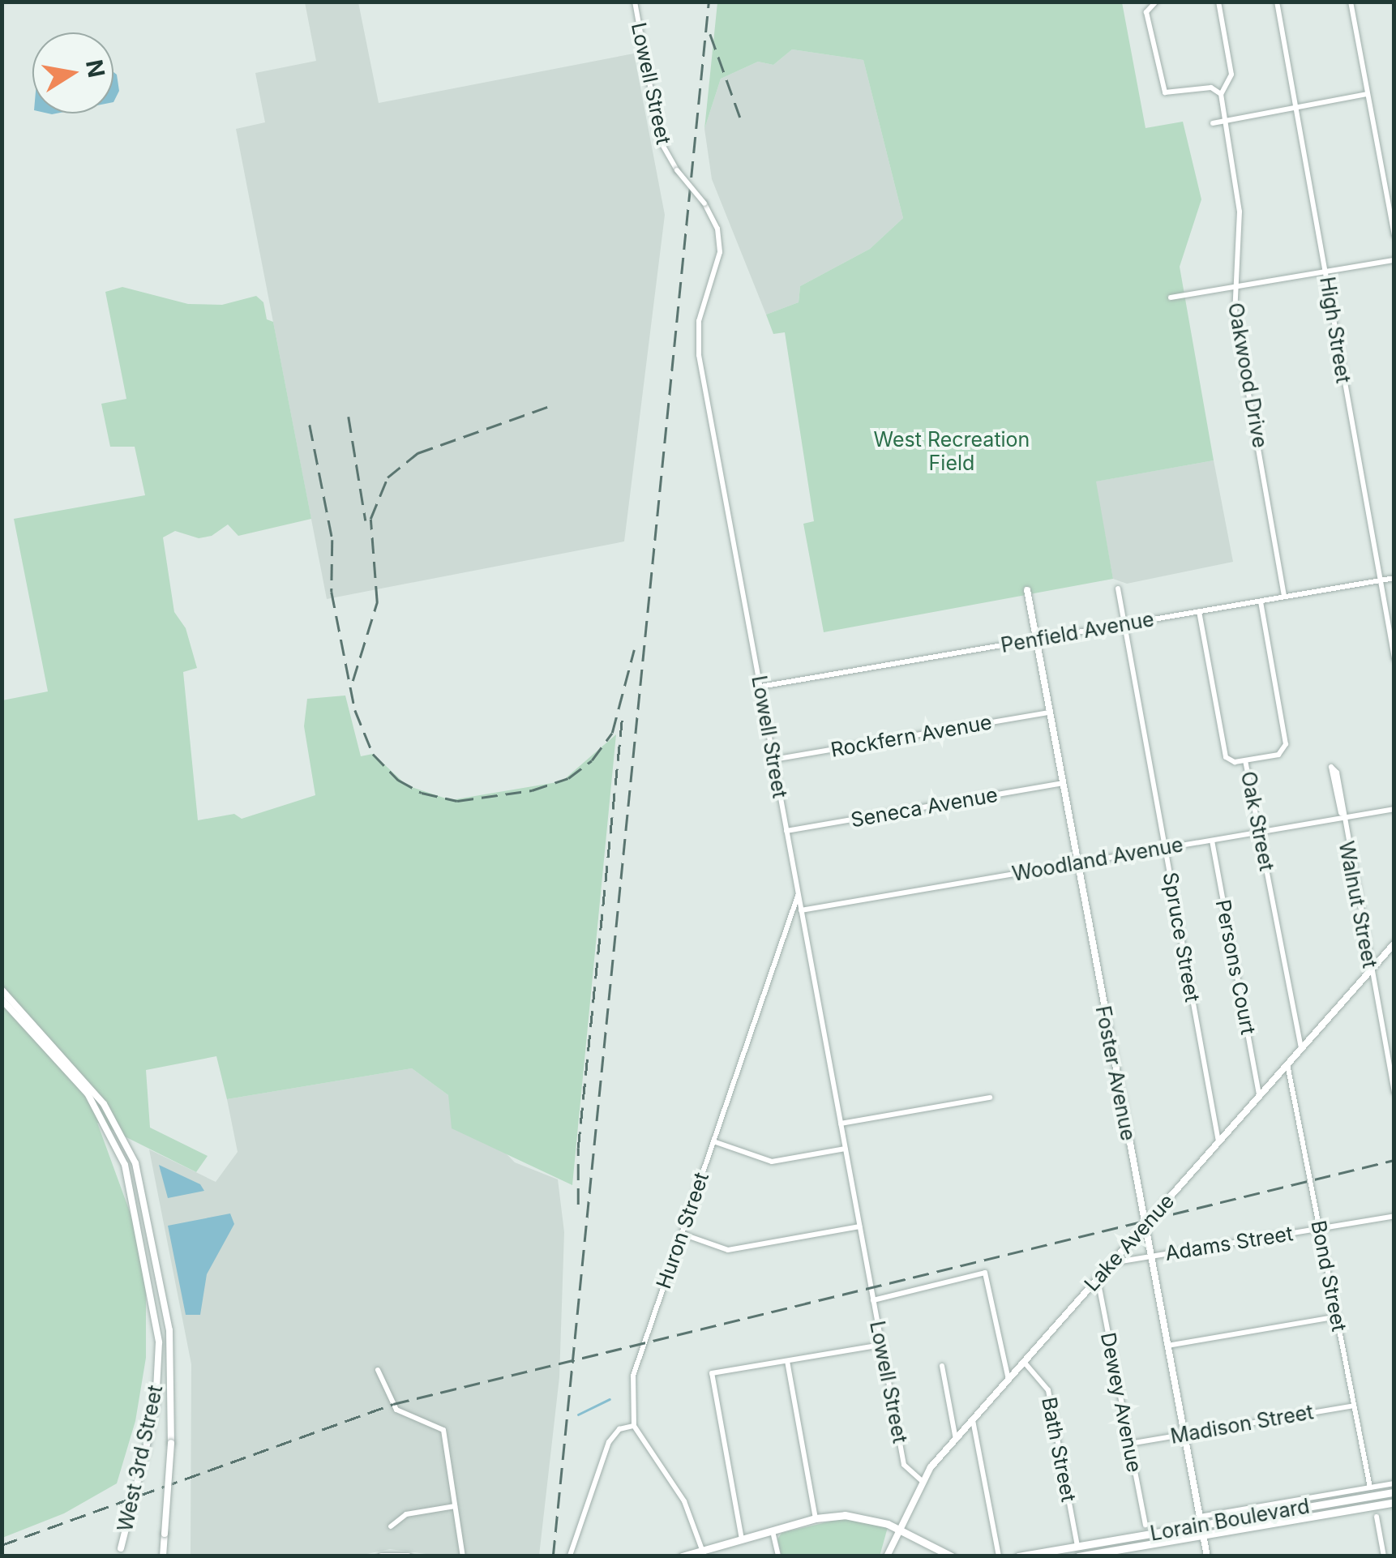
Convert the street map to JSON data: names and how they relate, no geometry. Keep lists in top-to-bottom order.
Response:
{
  "streets": {
    "main road": ["Lorain Boulevard"],
    "street": [
      "Lowell Street",
      "High Street",
      "Oakwood Drive",
      "Penfield Avenue",
      "Rockfern Avenue",
      "Seneca Avenue",
      "Oak Street",
      "Woodland Avenue",
      "Walnut Street",
      "Spruce Street",
      "Persons Court",
      "Foster Avenue",
      "Huron Street",
      "Lake Avenue",
      "Adams Street",
      "Bond Street",
      "Dewey Avenue",
      "Madison Street",
      "Bath Street",
      "West 3rd Street"
    ]
  },
  "crossings": [
    ["Lowell Street", "Penfield Avenue"],
    ["Lowell Street", "Rockfern Avenue"],
    ["Lowell Street", "Seneca Avenue"],
    ["Lowell Street", "Woodland Avenue"],
    ["Lowell Street", "Huron Street"],
    ["Lowell Street", "Lake Avenue"],
    ["High Street", "Penfield Avenue"],
    ["Oakwood Drive", "Penfield Avenue"],
    ["Penfield Avenue", "Oak Street"],
    ["Penfield Avenue", "Spruce Street"],
    ["Penfield Avenue", "Foster Avenue"],
    ["Rockfern Avenue", "Foster Avenue"],
    ["Seneca Avenue", "Foster Avenue"],
    ["Oak Street", "Woodland Avenue"],
    ["Oak Street", "Lake Avenue"],
    ["Woodland Avenue", "Walnut Street"],
    ["Woodland Avenue", "Spruce Street"],
    ["Woodland Avenue", "Persons Court"],
    ["Woodland Avenue", "Foster Avenue"],
    ["Walnut Street", "Lake Avenue"],
    ["Spruce Street", "Lake Avenue"],
    ["Persons Court", "Lake Avenue"],
    ["Foster Avenue", "Lake Avenue"],
    ["Foster Avenue", "Adams Street"],
    ["Foster Avenue", "Madison Street"],
    ["Foster Avenue", "Lorain Boulevard"],
    ["Lake Avenue", "Adams Street"],
    ["Lake Avenue", "Bond Street"],
    ["Lake Avenue", "Dewey Avenue"],
    ["Lake Avenue", "Bath Street"],
    ["Adams Street", "Bond Street"],
    ["Bond Street", "Madison Street"],
    ["Bond Street", "Lorain Boulevard"],
    ["Dewey Avenue", "Madison Street"],
    ["Bath Street", "Lorain Boulevard"]
  ],
  "parks": ["West Recreation Field"],
  "north": "right"
}
